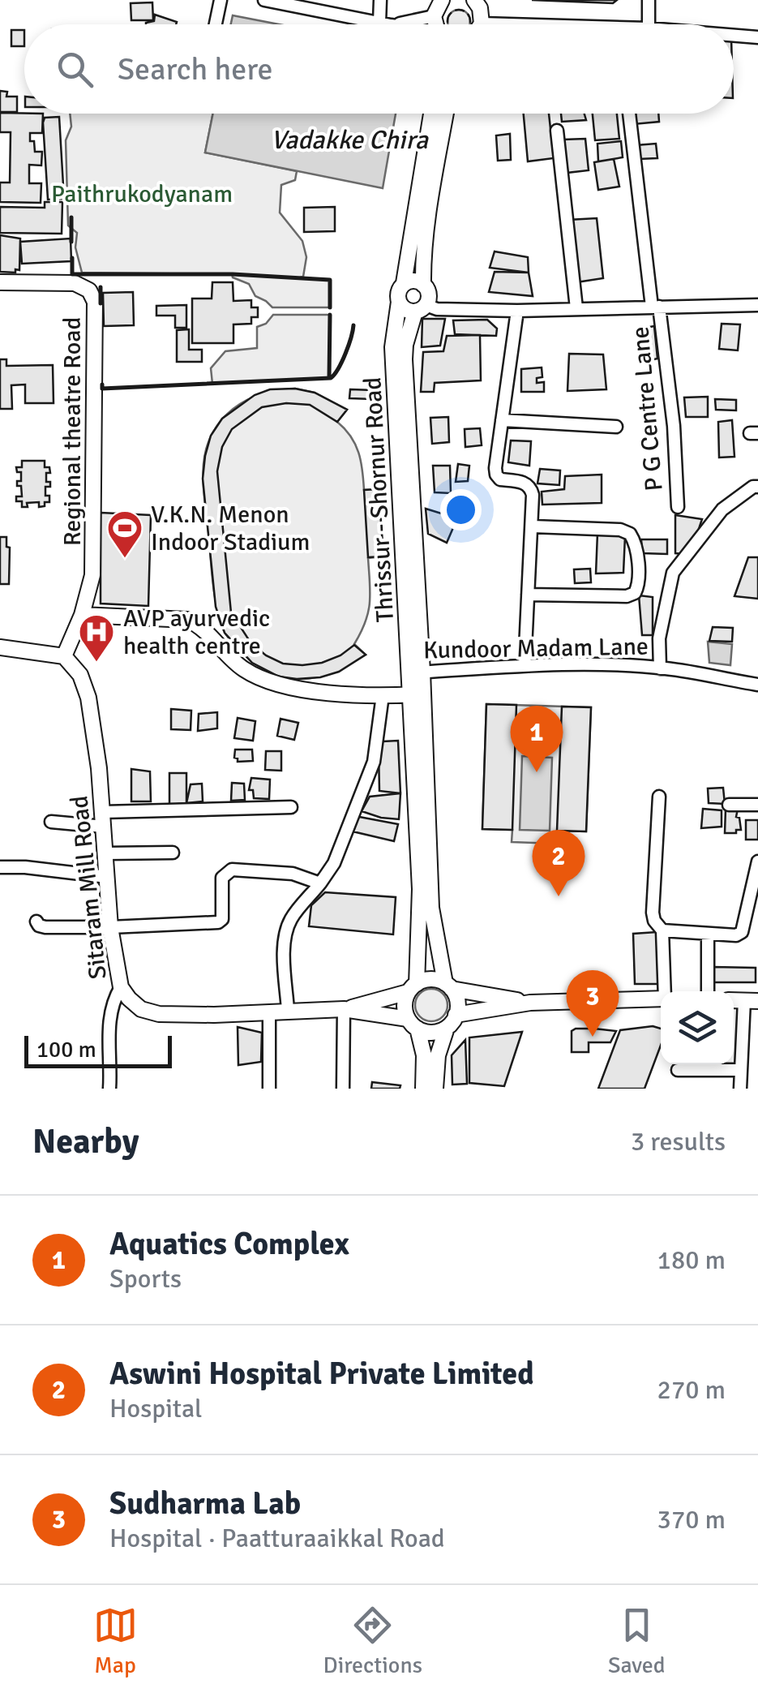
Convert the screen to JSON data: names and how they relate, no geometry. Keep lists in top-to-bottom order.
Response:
{
  "streets": {
    "main road": ["Regional theatre Road", "Thrissur - Shornur Road", "Sitaram Mill Road"],
    "street": ["P G Centre Lane", "Kundoor Madam Lane"]
  },
  "crossings": [
    ["Regional theatre Road", "Sitaram Mill Road"],
    ["Thrissur - Shornur Road", "Kundoor Madam Lane"]
  ],
  "water": ["Vadakke Chira"],
  "parks": ["Paithrukodyanam"],
  "places": {
    "sports": ["V.K.N. Menon Indoor Stadium"],
    "hospital": ["AVP ayurvedic health centre"]
  },
  "scale_bar": "100 m",
  "page": {
    "search": "Search here",
    "pins": ["1", "2", "3"],
    "scale": "100 m",
    "heading": ["Nearby", "3 results"],
    "list": [
      {
        "mark": "1",
        "name": "Aquatics Complex",
        "note": "Sports",
        "value": "180 m"
      },
      {
        "mark": "2",
        "name": "Aswini Hospital Private Limited",
        "note": "Hospital",
        "value": "270 m"
      },
      {
        "mark": "3",
        "name": "Sudharma Lab",
        "note": "Hospital · Paatturaaikkal Road",
        "value": "370 m"
      }
    ],
    "nav": ["Map", "Directions", "Saved"]
  }
}
